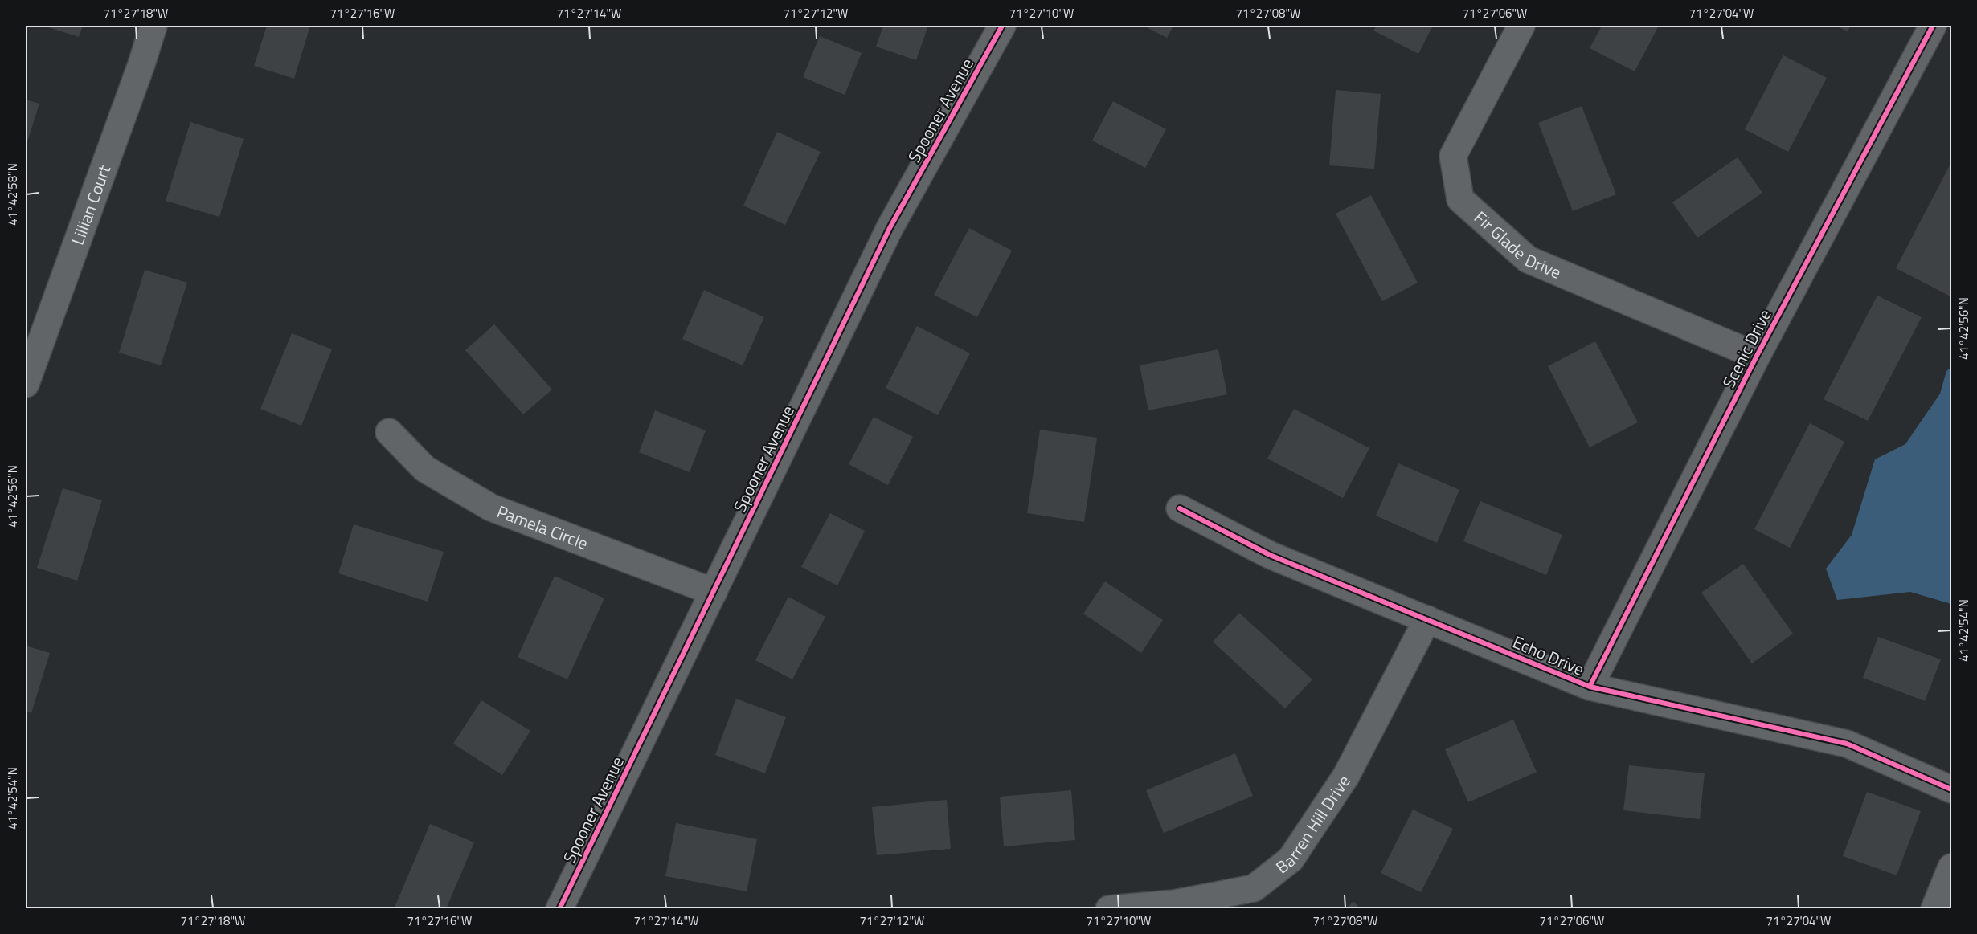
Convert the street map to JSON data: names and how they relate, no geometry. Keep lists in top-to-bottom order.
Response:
{
  "streets": {
    "street": [
      "Spooner Avenue",
      "Lillian Court",
      "Fir Glade Drive",
      "Scenic Drive",
      "Pamela Circle",
      "Echo Drive",
      "Barren Hill Drive"
    ]
  },
  "crossings": [
    ["Spooner Avenue", "Pamela Circle"],
    ["Fir Glade Drive", "Scenic Drive"],
    ["Scenic Drive", "Echo Drive"],
    ["Echo Drive", "Barren Hill Drive"]
  ],
  "coordinates": [
    "71°27'18\"W",
    "71°27'16\"W",
    "71°27'14\"W",
    "71°27'12\"W",
    "71°27'10\"W",
    "71°27'08\"W",
    "71°27'06\"W",
    "71°27'04\"W",
    "41°42'58\"N",
    "41°42'56\"N",
    "41°42'54\"N"
  ]
}
